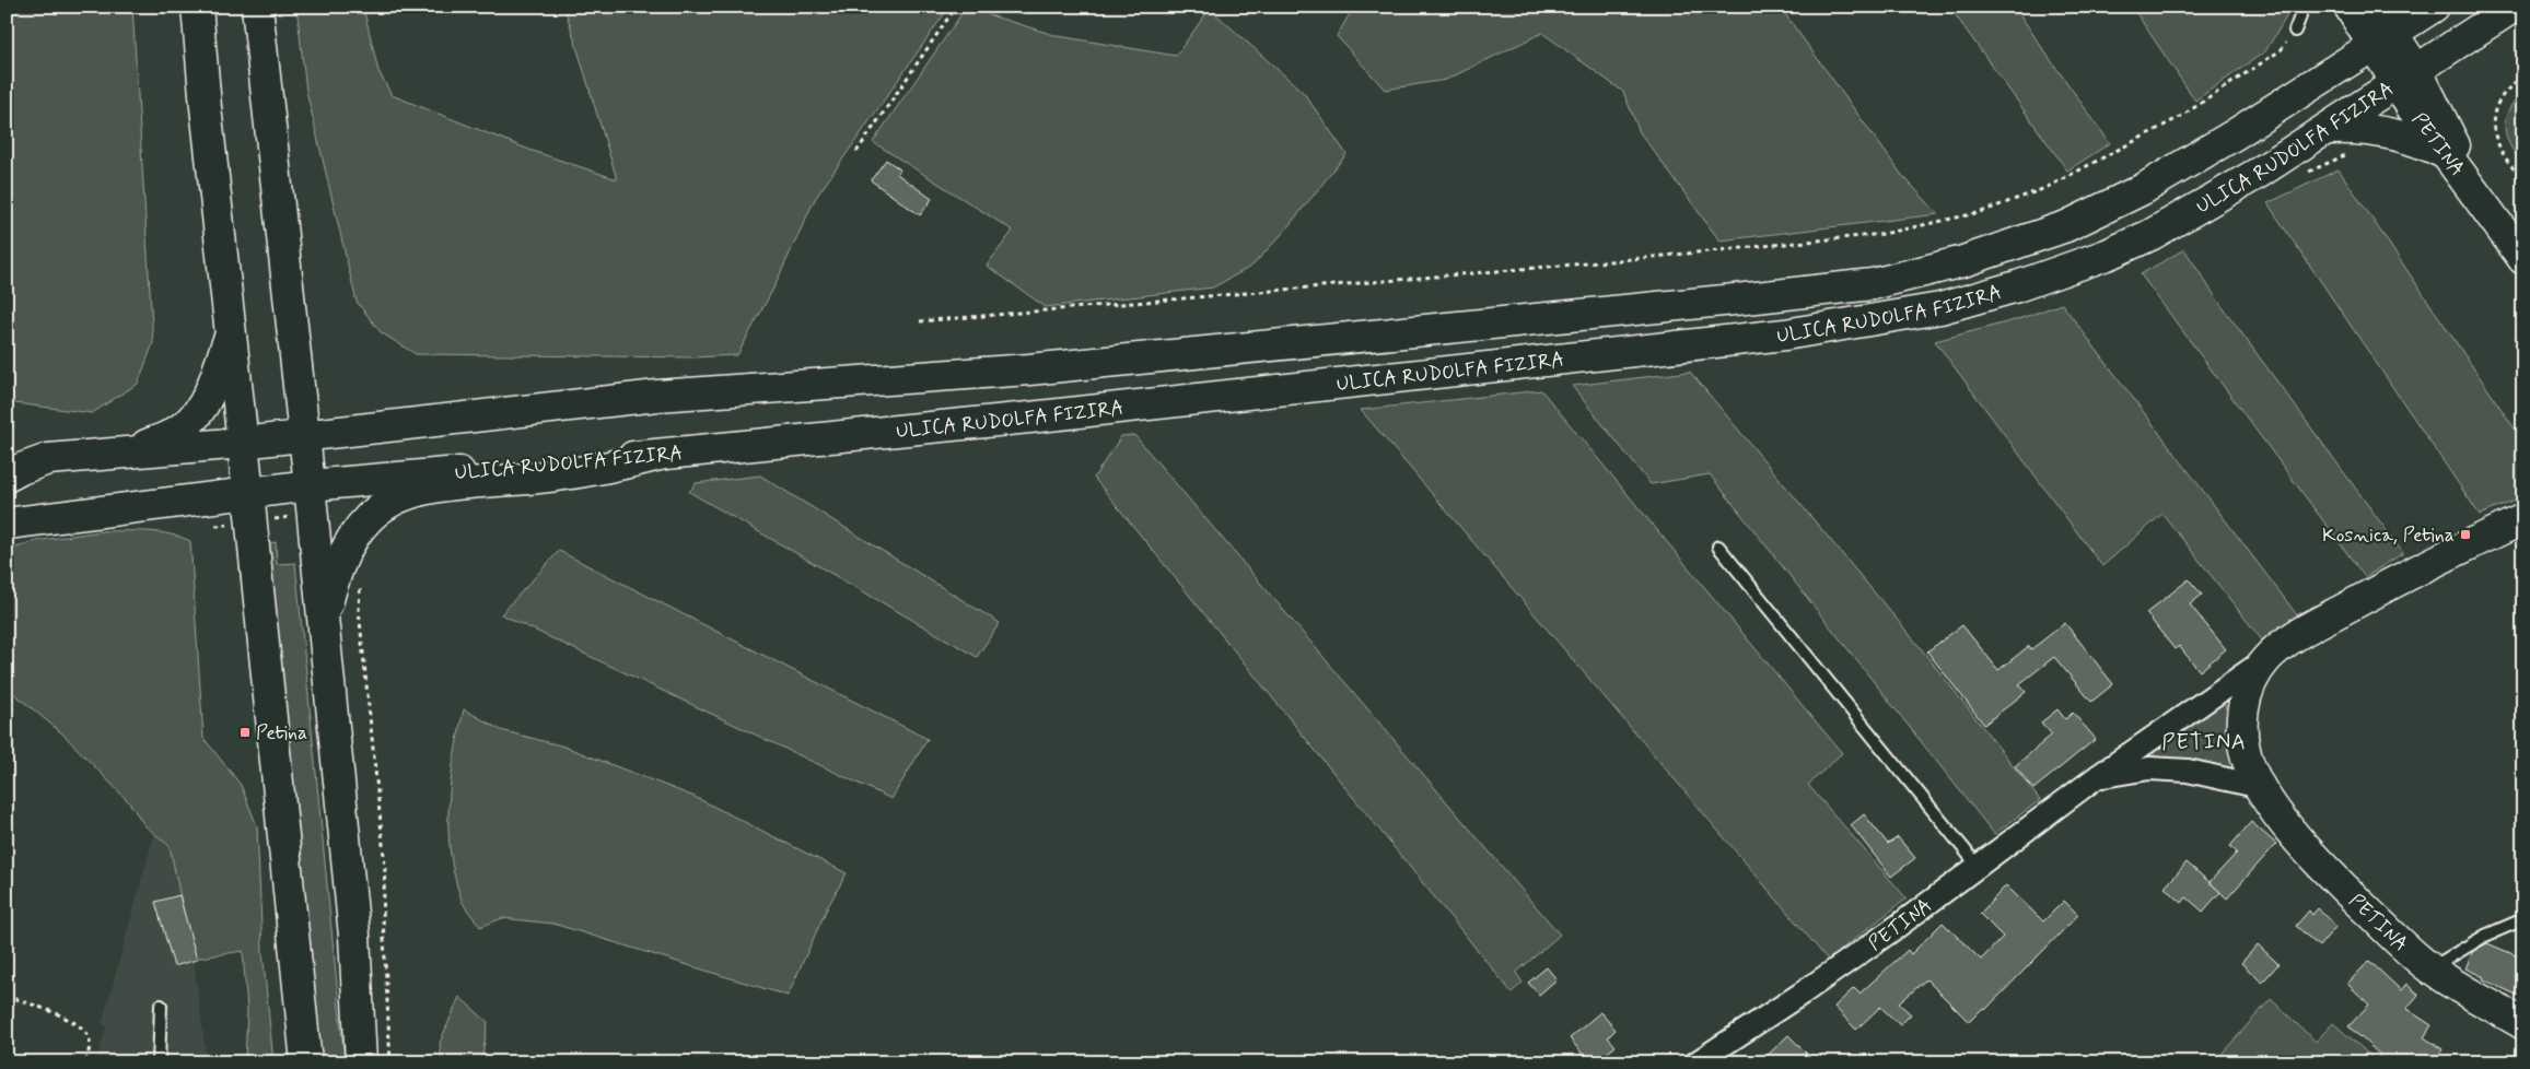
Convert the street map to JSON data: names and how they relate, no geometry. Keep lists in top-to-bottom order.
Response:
{
  "streets": {
    "main road": ["PETINA", "ULICA RUDOLFA FIZIRA"]
  },
  "crossings": [
    ["PETINA", "ULICA RUDOLFA FIZIRA"]
  ],
  "districts": ["PETINA"],
  "places": {
    "transit": ["Kosnica, Petina", "Petina"]
  }
}
